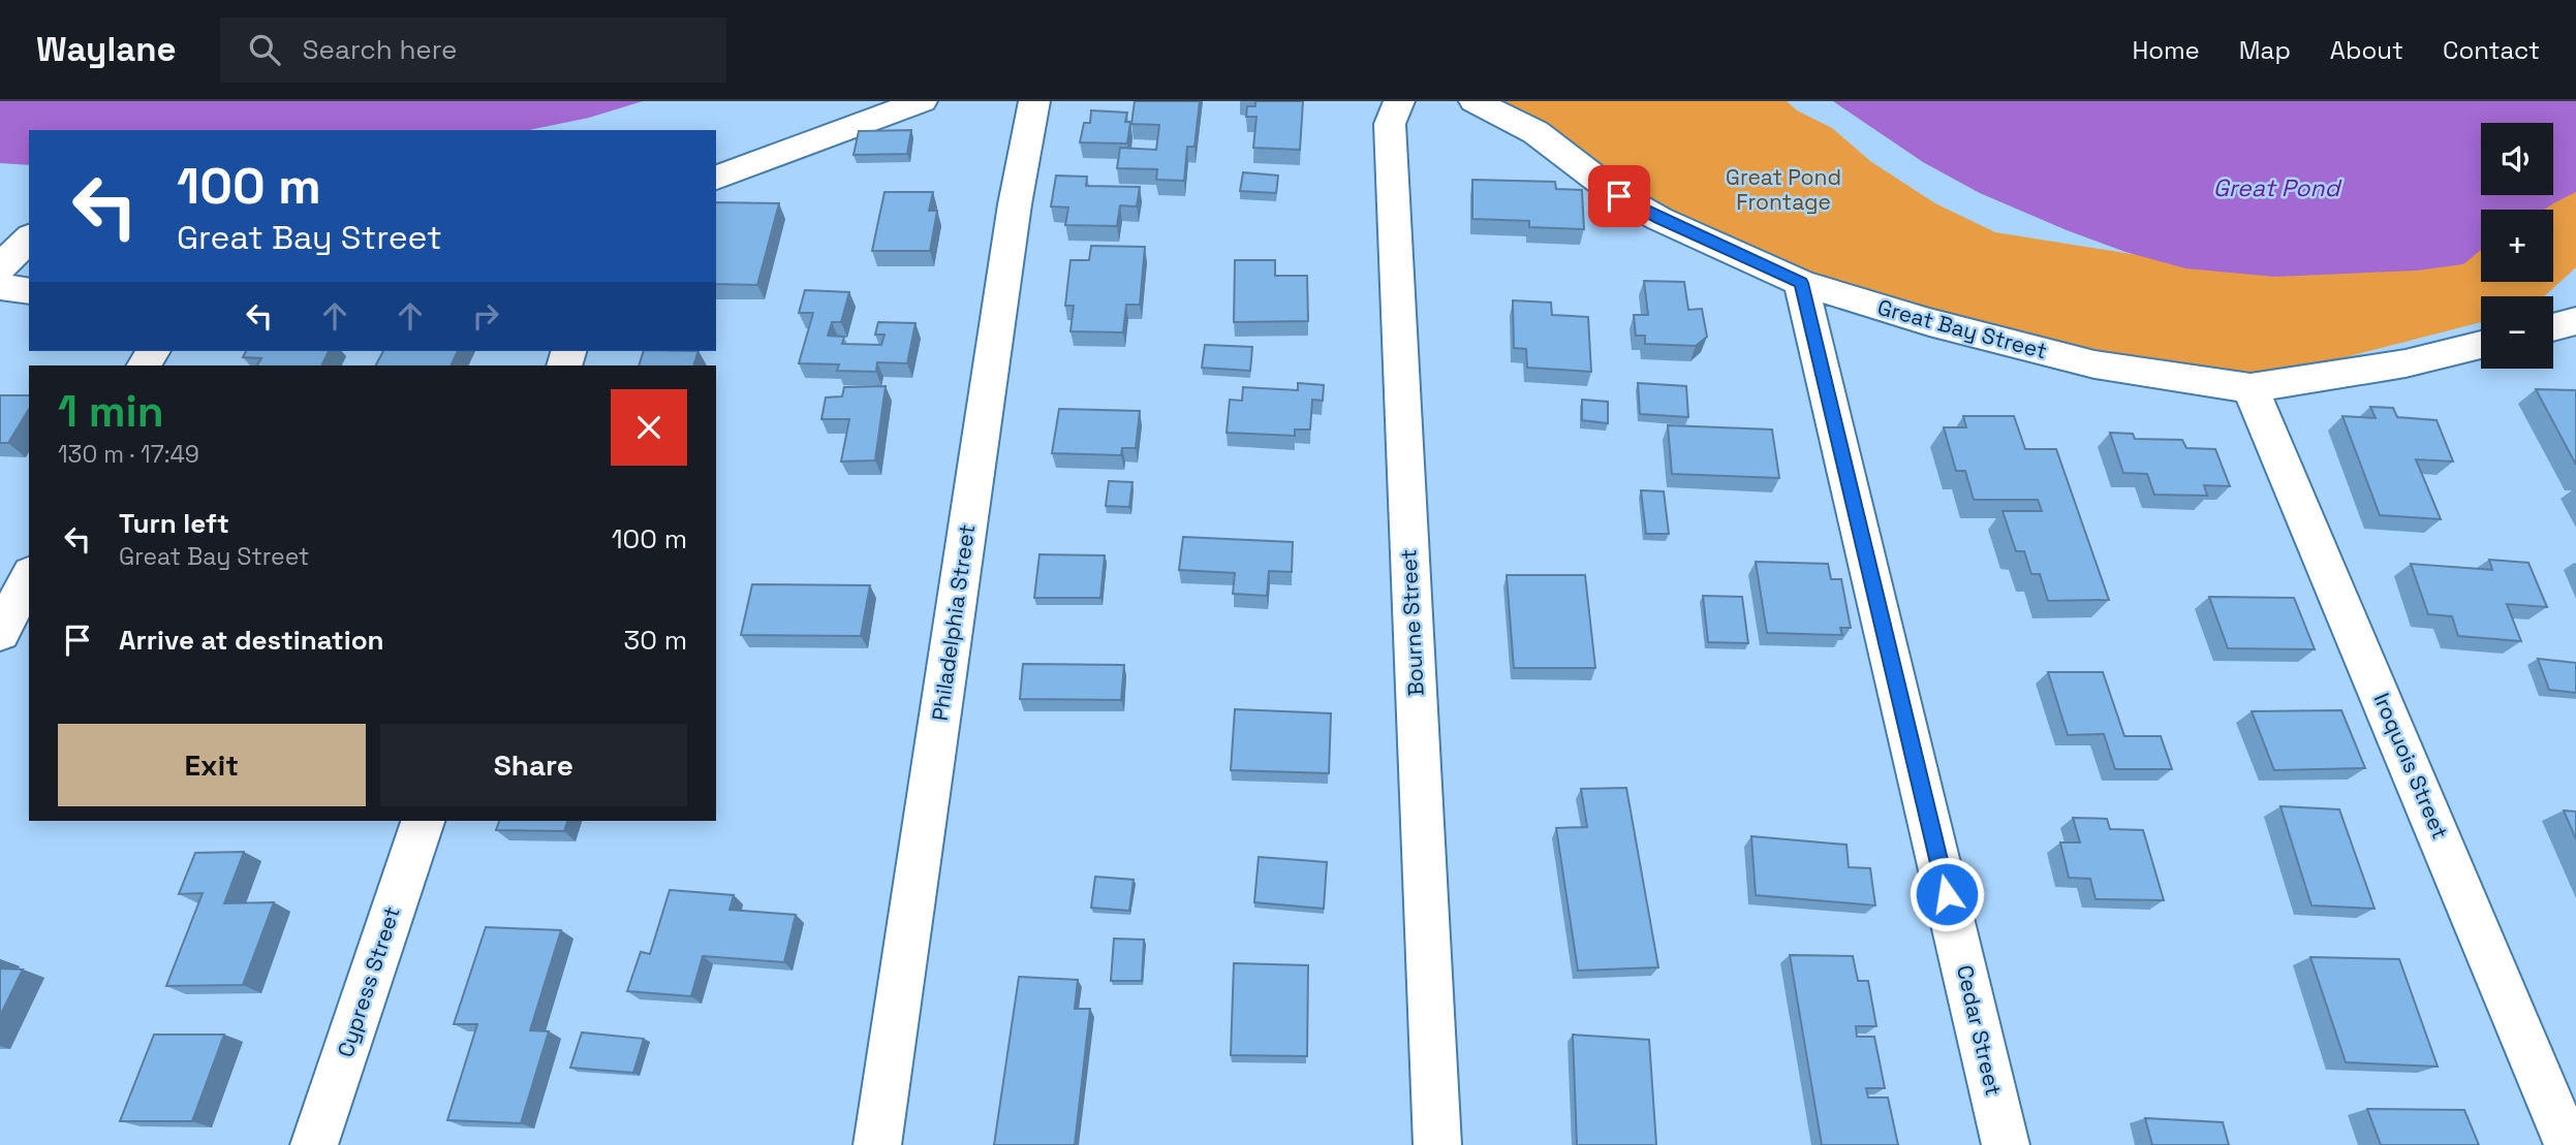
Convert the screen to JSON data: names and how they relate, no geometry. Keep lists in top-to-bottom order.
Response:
{
  "streets": {
    "street": [
      "Great Bay Street",
      "Philadelphia Street",
      "Bourne Street",
      "Iroquois Street",
      "Cypress Street",
      "Cedar Street"
    ]
  },
  "crossings": [
    ["Great Bay Street", "Iroquois Street"],
    ["Great Bay Street", "Cedar Street"]
  ],
  "water": ["Great Pond"],
  "parks": ["Great Pond Frontage"],
  "page": {
    "header": "Waylane",
    "search": "Search here",
    "nav": [
      "Home",
      "Map",
      "About",
      "Contact"
    ],
    "map_buttons": ["+", "−"],
    "turn": ["100 m", "Great Bay Street"],
    "heading": ["1 min", "130 m · 17:49"],
    "list": [
      {
        "name": "Turn left",
        "note": "Great Bay Street",
        "value": "100 m"
      },
      {
        "name": "Arrive at destination",
        "value": "30 m"
      }
    ],
    "buttons": ["Exit", "Share"]
  }
}
